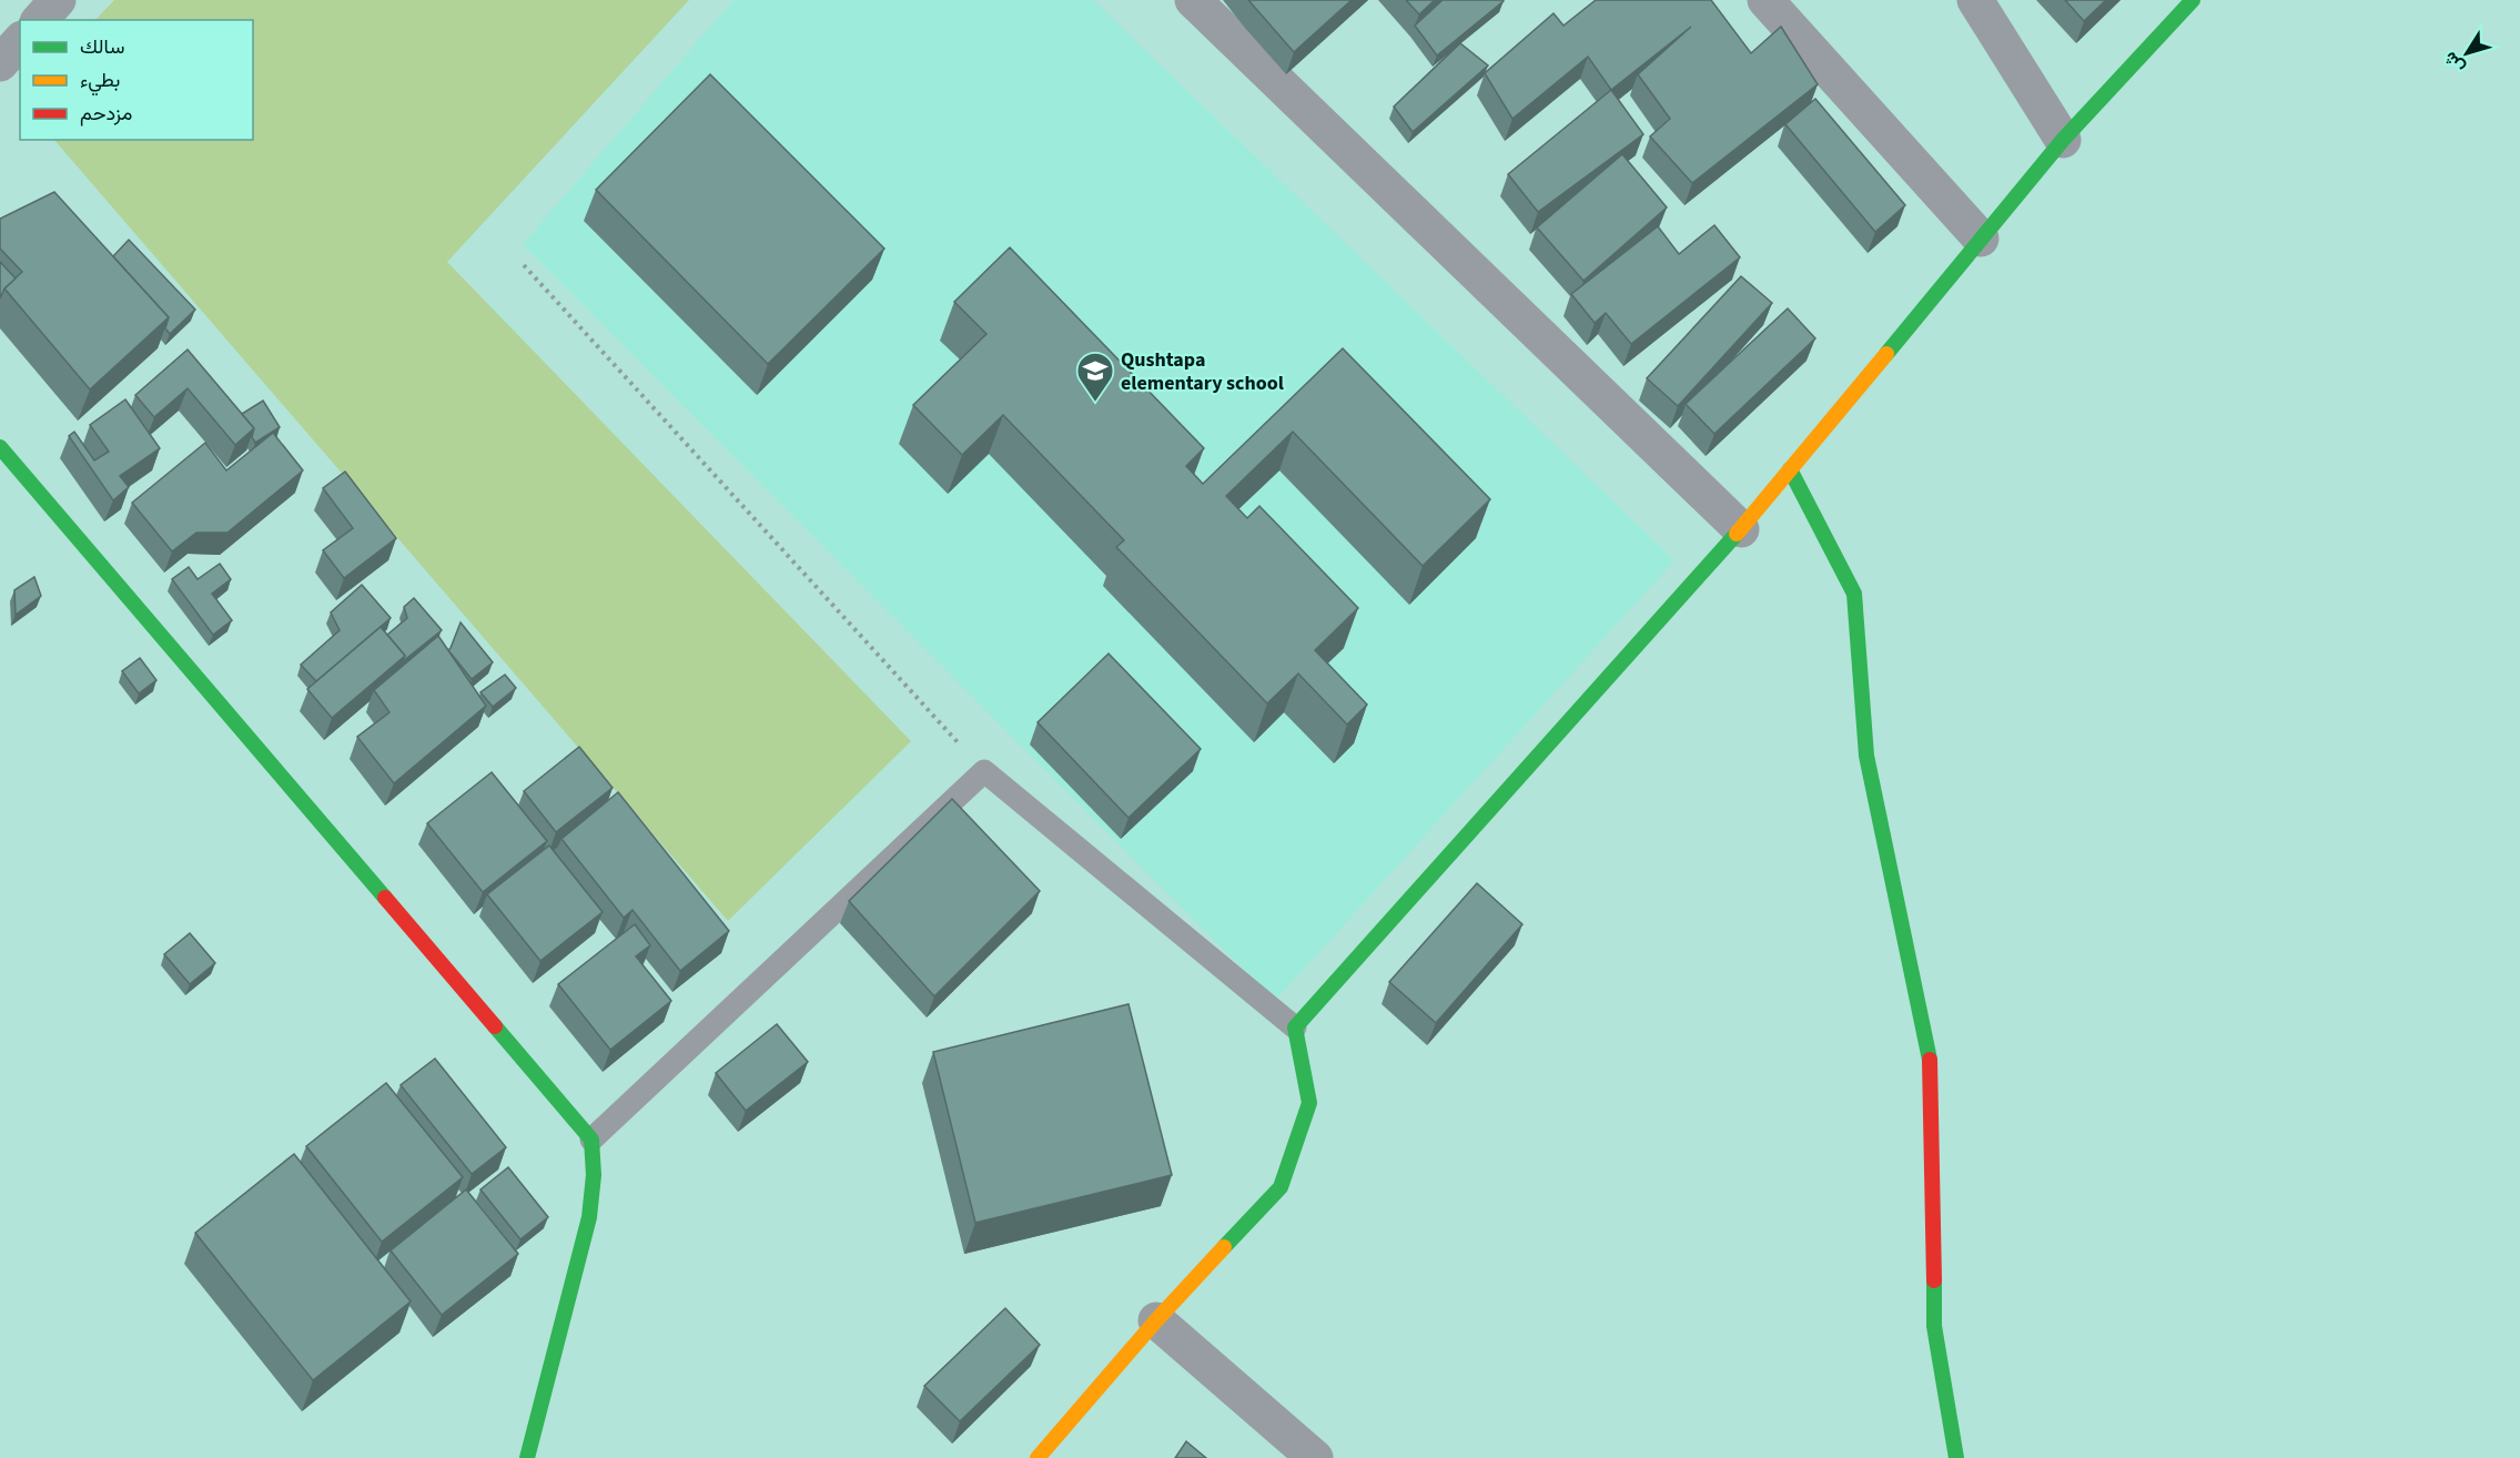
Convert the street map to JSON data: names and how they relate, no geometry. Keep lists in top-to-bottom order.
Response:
{
  "places": {
    "school or university": ["Qushtapa elementary school"]
  },
  "legend": ["سالك", "بطيء", "مزدحم"],
  "north": "bottom left"
}
